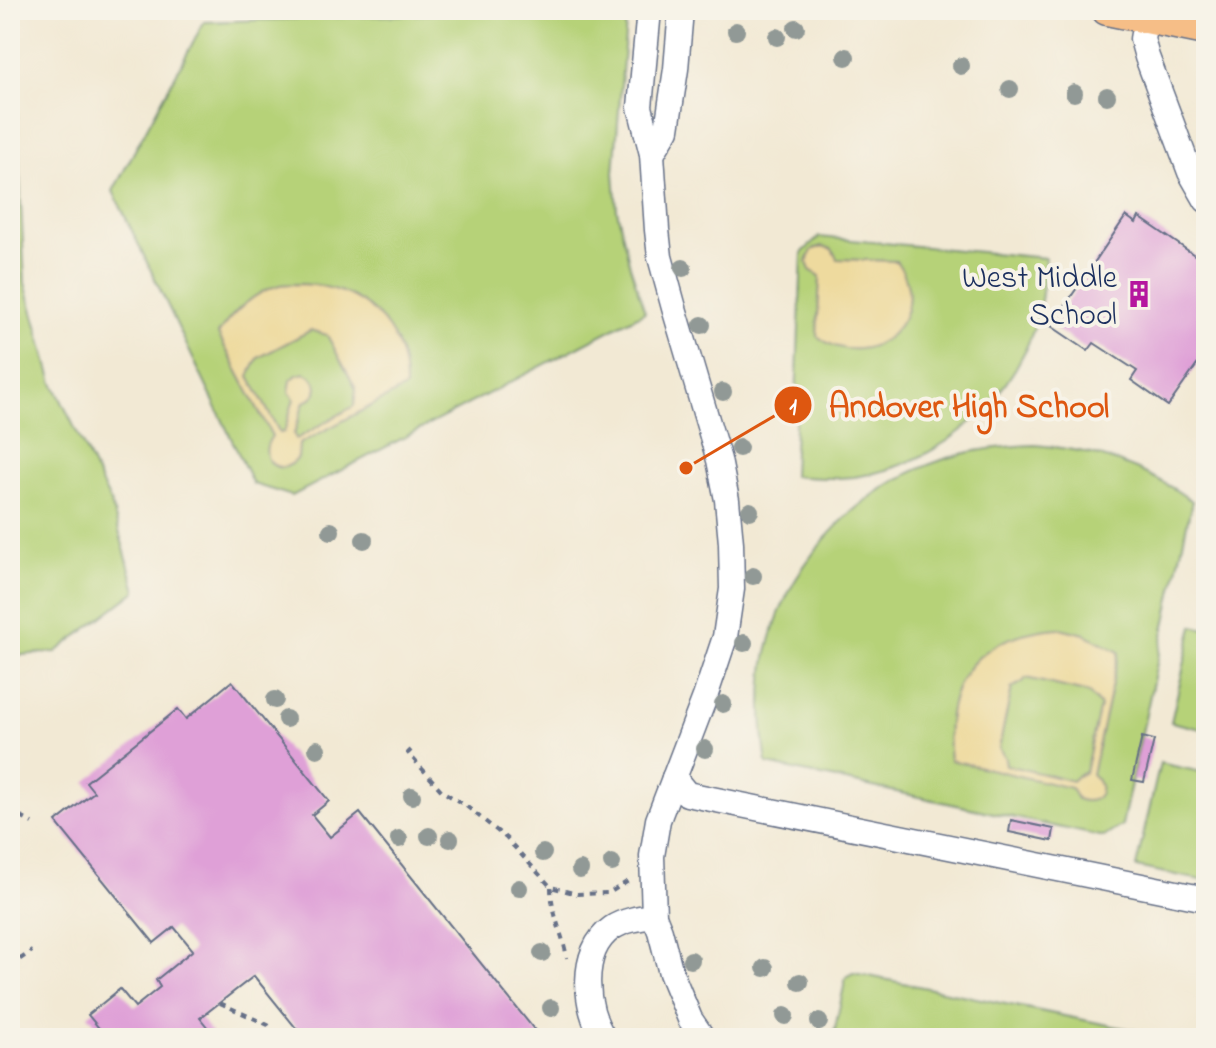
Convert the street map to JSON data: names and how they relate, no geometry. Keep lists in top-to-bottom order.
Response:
{
  "places": {
    "building": ["West Middle School"],
    "other": ["Andover High School"]
  }
}
